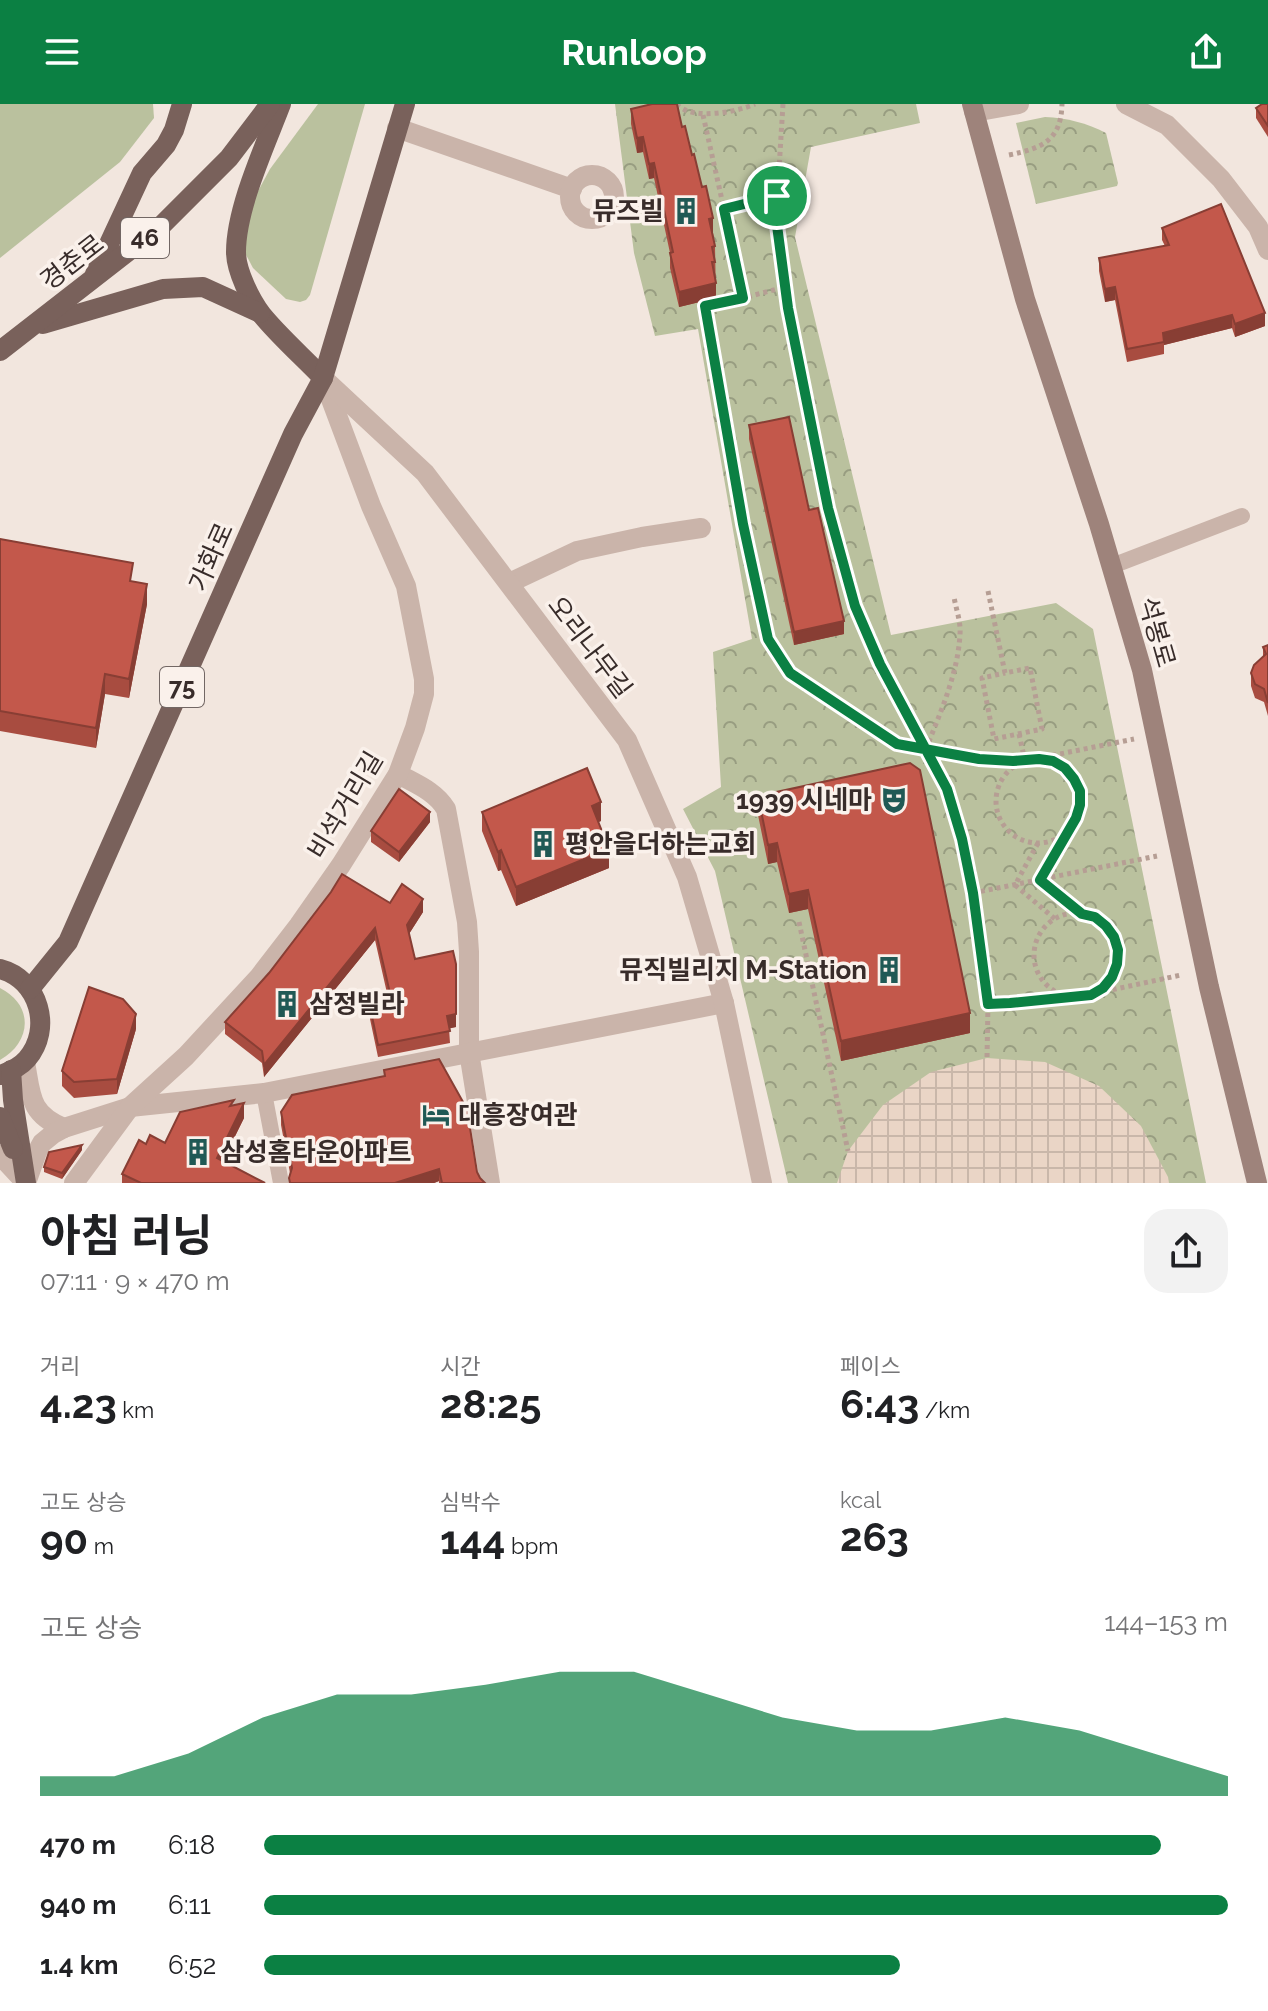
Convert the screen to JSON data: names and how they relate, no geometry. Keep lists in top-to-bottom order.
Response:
{
  "streets": {
    "main road": [
      "46",
      "경춘로",
      "가화로",
      "석봉로",
      "75"
    ],
    "street": ["오리나무길", "비석거리길"]
  },
  "crossings": [
    ["가화로", "오리나무길"],
    ["가화로", "비석거리길"],
    ["오리나무길", "비석거리길"]
  ],
  "places": {
    "building": [
      "뮤즈빌",
      "평안을더하는교회",
      "뮤직빌리지 M-Station",
      "삼정빌라",
      "삼성홈타운아파트"
    ],
    "theatre": ["1939 시네마"],
    "hotel": ["대흥장여관"]
  },
  "page": {
    "header": "Runloop",
    "heading": ["아침 러닝", "07:11 · 9 × 470 m"],
    "stats": [
      ["거리", "4.23 km"],
      ["시간", "28:25"],
      ["페이스", "6:43 /km"],
      ["고도 상승", "90 m"],
      ["심박수", "144 bpm"],
      ["kcal", "263"]
    ],
    "chart": ["고도 상승", "144–153 m"],
    "list": [
      {
        "name": "470 m",
        "note": "6:18"
      },
      {
        "name": "940 m",
        "note": "6:11"
      },
      {
        "name": "1.4 km",
        "note": "6:52"
      }
    ]
  }
}
